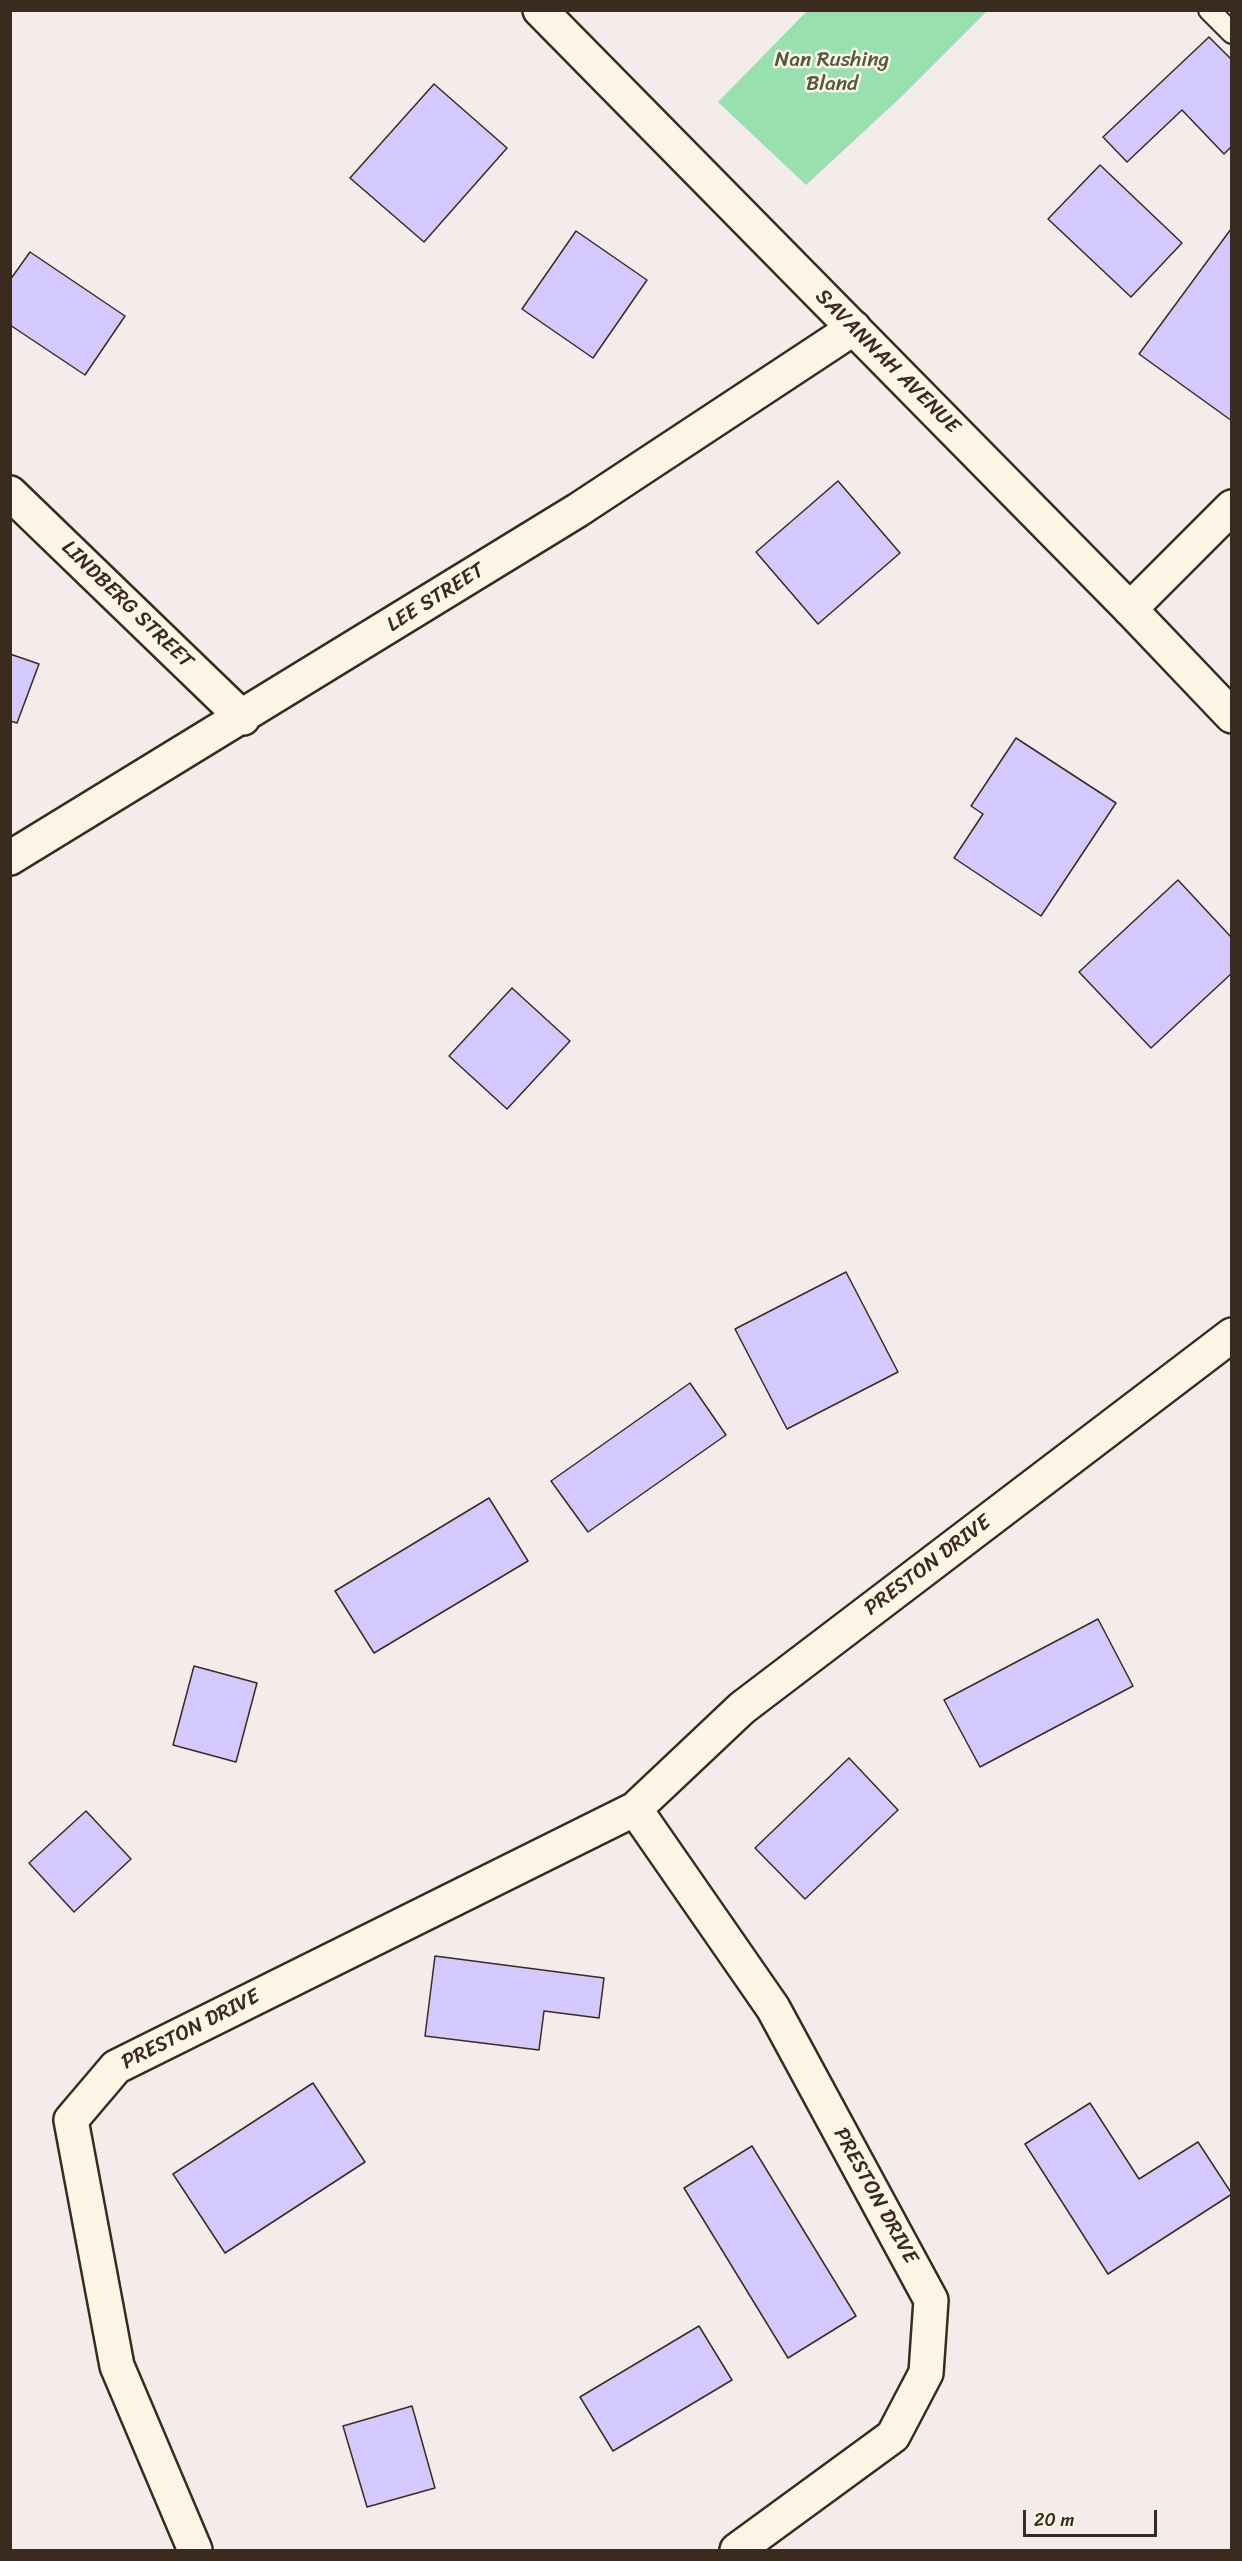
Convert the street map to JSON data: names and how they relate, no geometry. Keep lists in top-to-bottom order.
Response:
{
  "streets": {
    "street": [
      "SAVANNAH AVENUE",
      "LEE STREET",
      "LINDBERG STREET",
      "PRESTON DRIVE"
    ]
  },
  "crossings": [
    ["SAVANNAH AVENUE", "LEE STREET"],
    ["LEE STREET", "LINDBERG STREET"]
  ],
  "parks": ["Nan Rushing Bland"],
  "scale_bar": "20 m"
}
